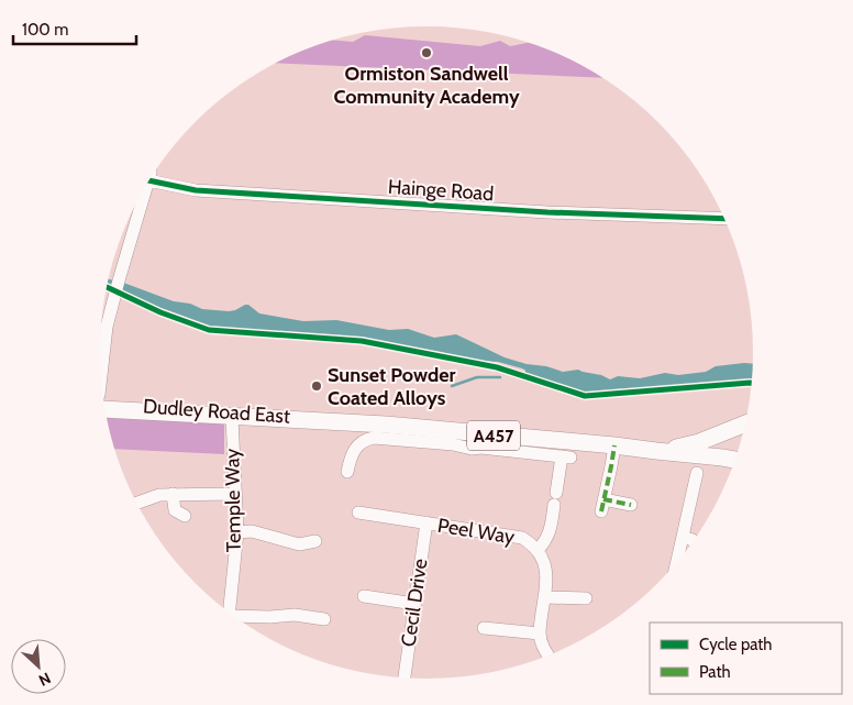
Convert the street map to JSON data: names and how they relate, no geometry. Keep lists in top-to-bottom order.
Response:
{
  "streets": {
    "main road": ["Dudley Road East", "A457"],
    "street": [
      "Hainge Road",
      "Temple Way",
      "Peel Way",
      "Cecil Drive"
    ]
  },
  "crossings": [
    ["Dudley Road East", "A457"],
    ["Dudley Road East", "Temple Way"],
    ["Dudley Road East", "Peel Way"],
    ["Peel Way", "Cecil Drive"]
  ],
  "places": ["Ormiston Sandwell Community Academy", "Sunset Powder Coated Alloys"],
  "legend": ["Cycle path", "Path"],
  "scale_bar": "100 m",
  "north": "bottom right"
}
